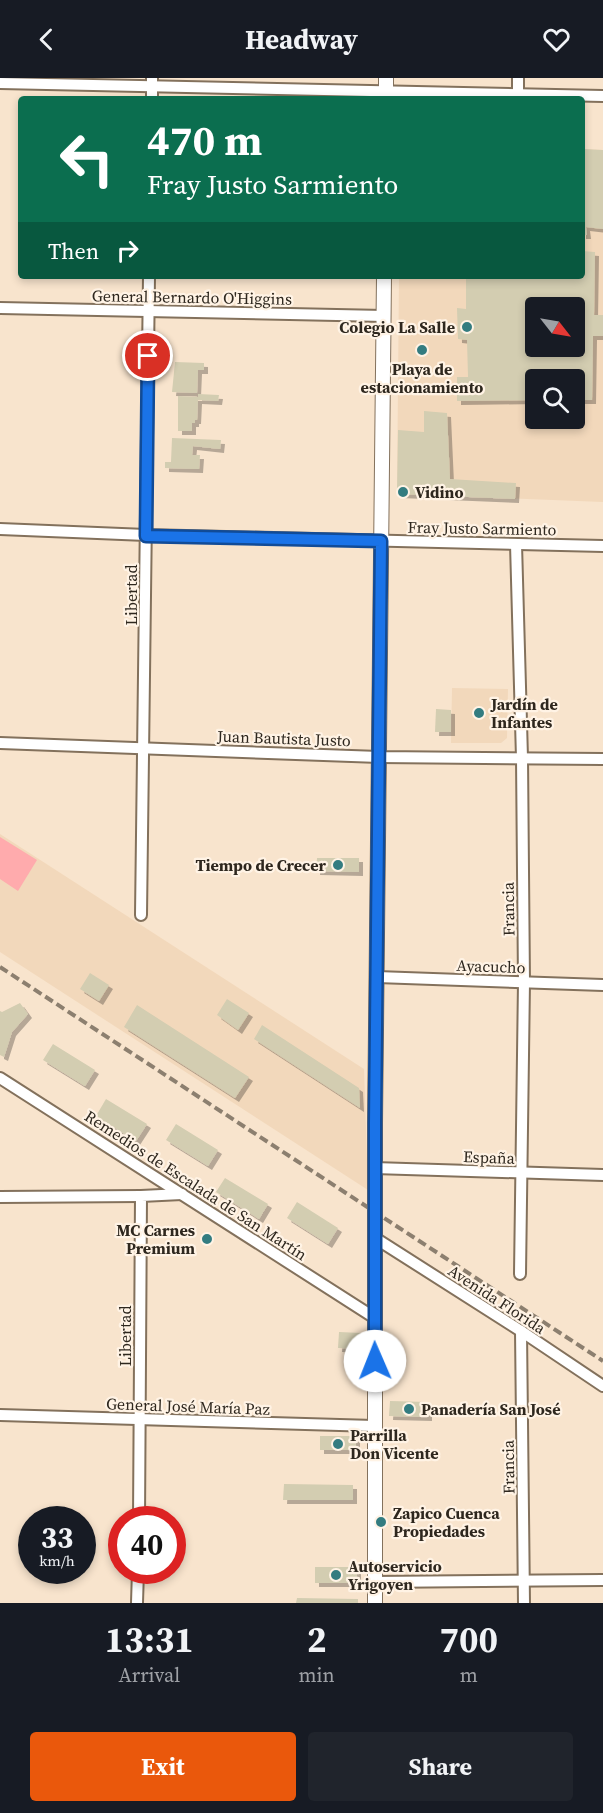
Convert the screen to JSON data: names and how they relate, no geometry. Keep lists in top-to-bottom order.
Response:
{
  "streets": {
    "street": [
      "General Bernardo O'Higgins",
      "Fray Justo Sarmiento",
      "Libertad",
      "Juan Bautista Justo",
      "Francia",
      "Ayacucho",
      "España",
      "Remedios de Escalada de San Martín",
      "Avenida Florida",
      "General José María Paz"
    ]
  },
  "crossings": [
    ["General Bernardo O'Higgins", "Libertad"],
    ["Fray Justo Sarmiento", "Libertad"],
    ["Fray Justo Sarmiento", "Francia"],
    ["Libertad", "Juan Bautista Justo"],
    ["Libertad", "General José María Paz"],
    ["Juan Bautista Justo", "Francia"],
    ["Francia", "Ayacucho"],
    ["Francia", "España"],
    ["Francia", "Avenida Florida"]
  ],
  "places": [
    "Colegio La Salle",
    "Playa de estacionamiento",
    "Vidino",
    "Jardín de Infantes",
    "Tiempo de Crecer",
    "MC Carnes Premium",
    "Panadería San José",
    "Parrilla Don Vicente",
    "Zapico Cuenca Propiedades",
    "Autoservicio Yrigoyen"
  ],
  "north": "bottom right",
  "page": {
    "header": "Headway",
    "turn": ["470 m", "Fray Justo Sarmiento"],
    "then": "Then",
    "speed": "33 km/h",
    "limit": "40",
    "eta": [
      "13:31",
      "Arrival",
      "2",
      "min",
      "700",
      "m"
    ],
    "buttons": ["Exit", "Share"]
  }
}
